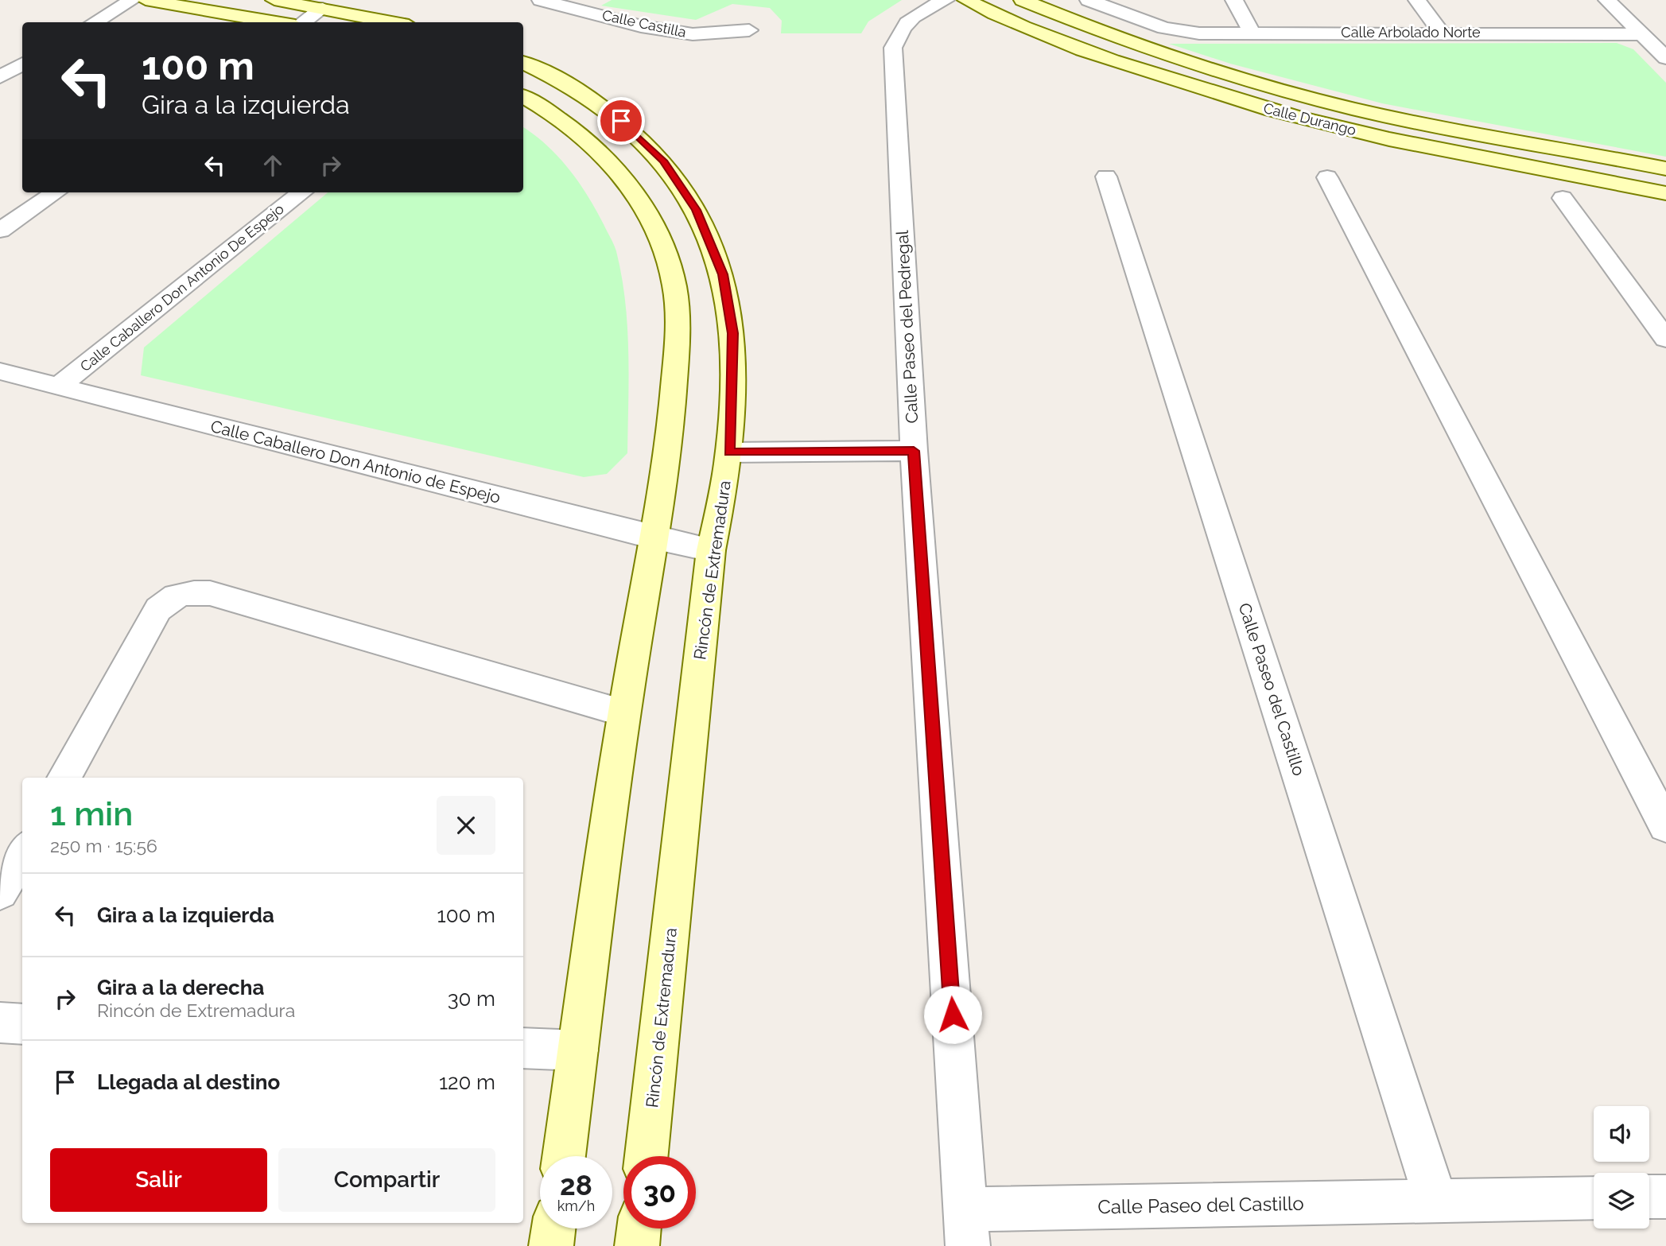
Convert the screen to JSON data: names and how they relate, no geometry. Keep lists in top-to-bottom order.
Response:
{
  "streets": {
    "street": [
      "Calle Castilla",
      "Calle Arbolado Norte",
      "Calle Durango",
      "Calle Caballero Don Antonio De Espejo",
      "Calle Paseo del Pedregal",
      "Calle Caballero Don Antonio de Espejo",
      "Rincón de Extremadura",
      "Calle Paseo del Castillo"
    ]
  },
  "crossings": [
    ["Calle Caballero Don Antonio De Espejo", "Calle Caballero Don Antonio de Espejo"],
    ["Calle Paseo del Pedregal", "Calle Paseo del Castillo"],
    ["Calle Caballero Don Antonio de Espejo", "Rincón de Extremadura"]
  ],
  "page": {
    "turn": ["100 m", "Gira a la izquierda"],
    "heading": ["1 min", "250 m · 15:56"],
    "list": [
      {
        "name": "Gira a la izquierda",
        "value": "100 m"
      },
      {
        "name": "Gira a la derecha",
        "note": "Rincón de Extremadura",
        "value": "30 m"
      },
      {
        "name": "Llegada al destino",
        "value": "120 m"
      }
    ],
    "buttons": ["Salir", "Compartir"],
    "speed": "28 km/h",
    "limit": "30"
  }
}
